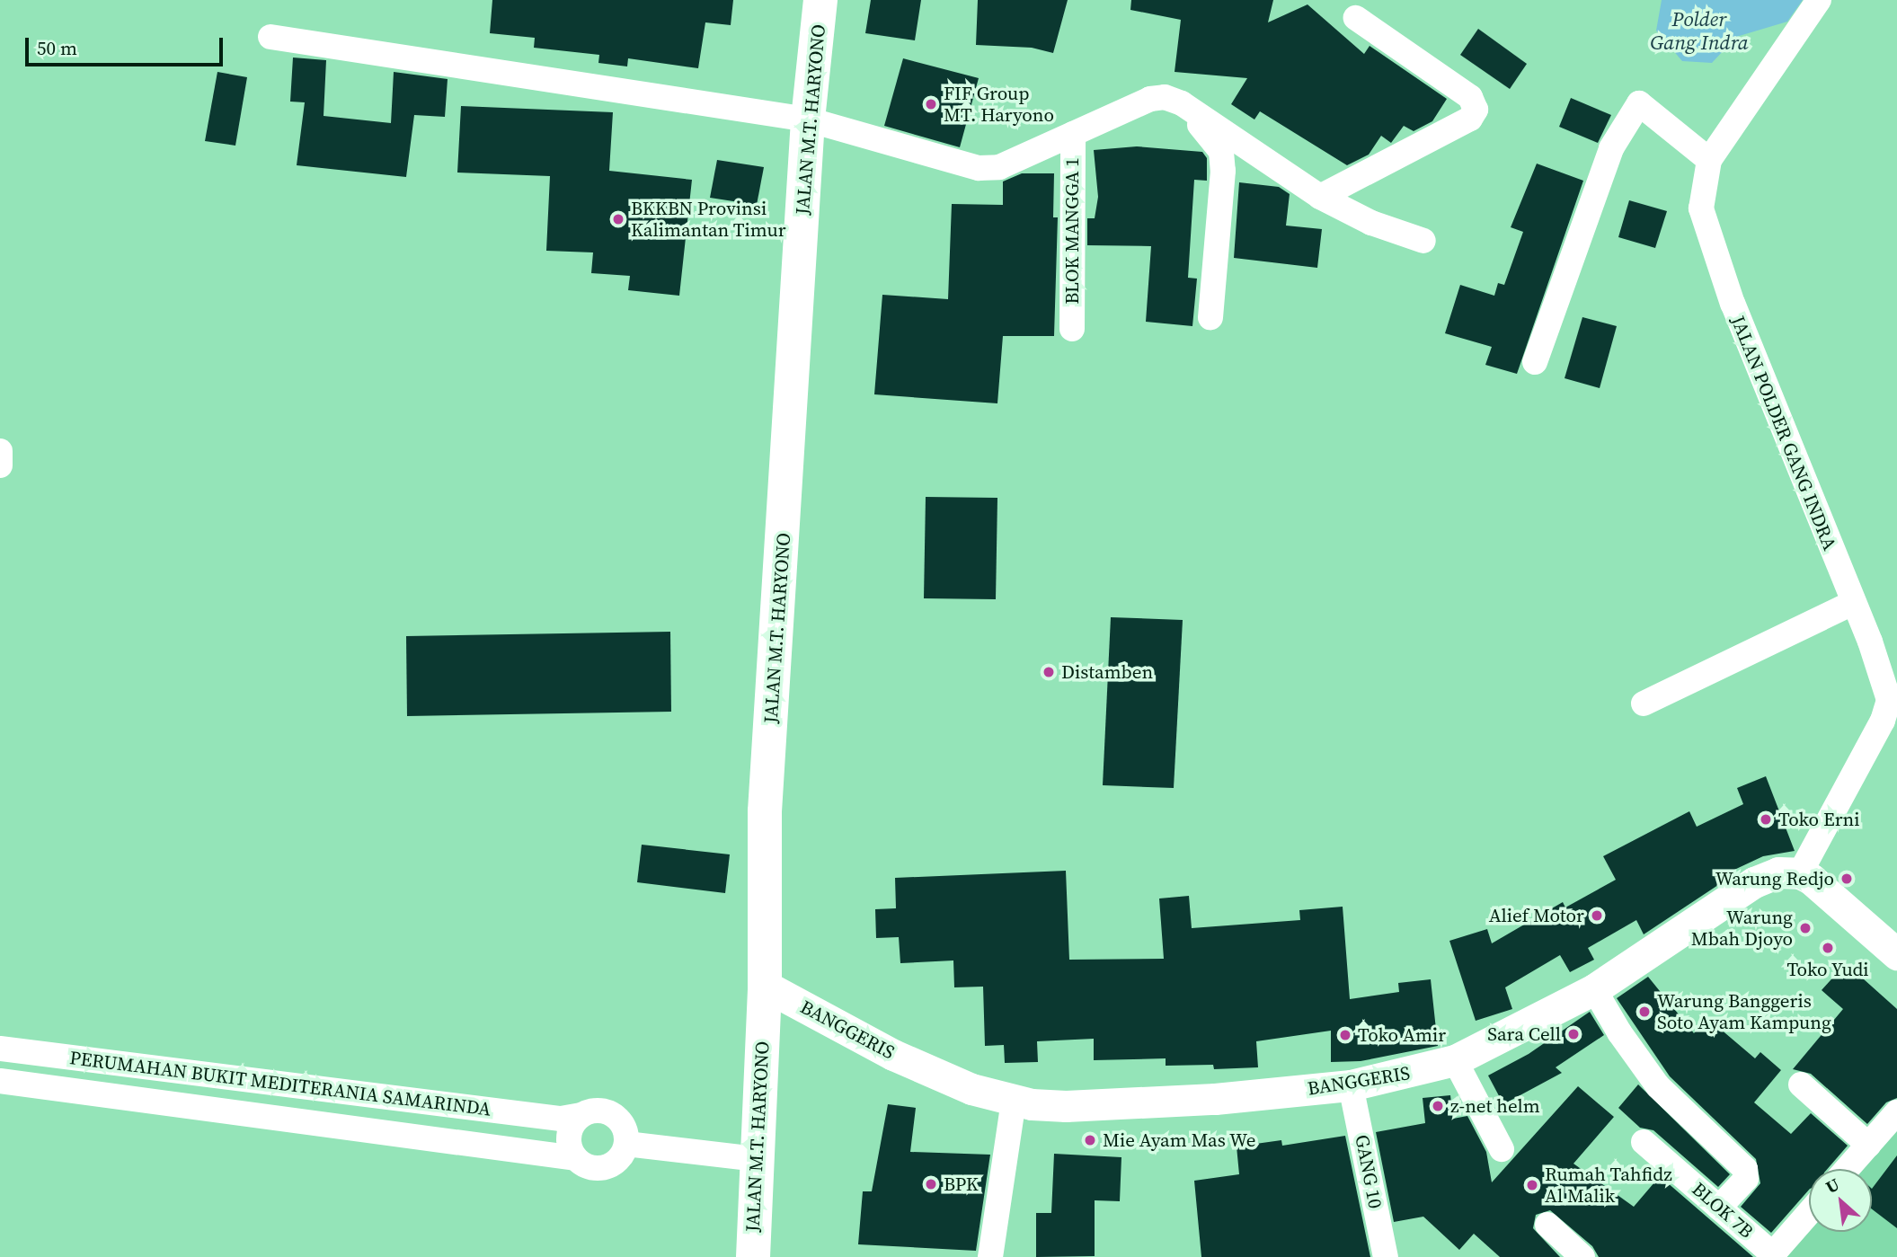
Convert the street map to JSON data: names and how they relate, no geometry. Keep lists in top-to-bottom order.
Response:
{
  "streets": {
    "main road": ["JALAN M.T. HARYONO"],
    "street": [
      "BLOK MANGGA 1",
      "JALAN POLDER GANG INDRA",
      "BANGGERIS",
      "PERUMAHAN BUKIT MEDITERANIA SAMARINDA",
      "GANG 10",
      "BLOK 7B"
    ]
  },
  "crossings": [
    ["JALAN M.T. HARYONO", "BANGGERIS"],
    ["JALAN POLDER GANG INDRA", "BANGGERIS"],
    ["BANGGERIS", "GANG 10"]
  ],
  "water": ["Polder Gang Indra"],
  "places": [
    "FIF Group MT. Haryono",
    "BKKBN Provinsi Kalimantan Timur",
    "Distamben",
    "Toko Erni",
    "Warung Redjo",
    "Alief Motor",
    "Warung Mbah Djoyo",
    "Toko Yudi",
    "Warung Banggeris Soto Ayam Kampung",
    "Sara Cell",
    "Toko Amir",
    "z-net helm",
    "Mie Ayam Mas We",
    "BPK",
    "Rumah Tahfidz Al Malik"
  ],
  "scale_bar": "50 m",
  "north": "top left"
}
